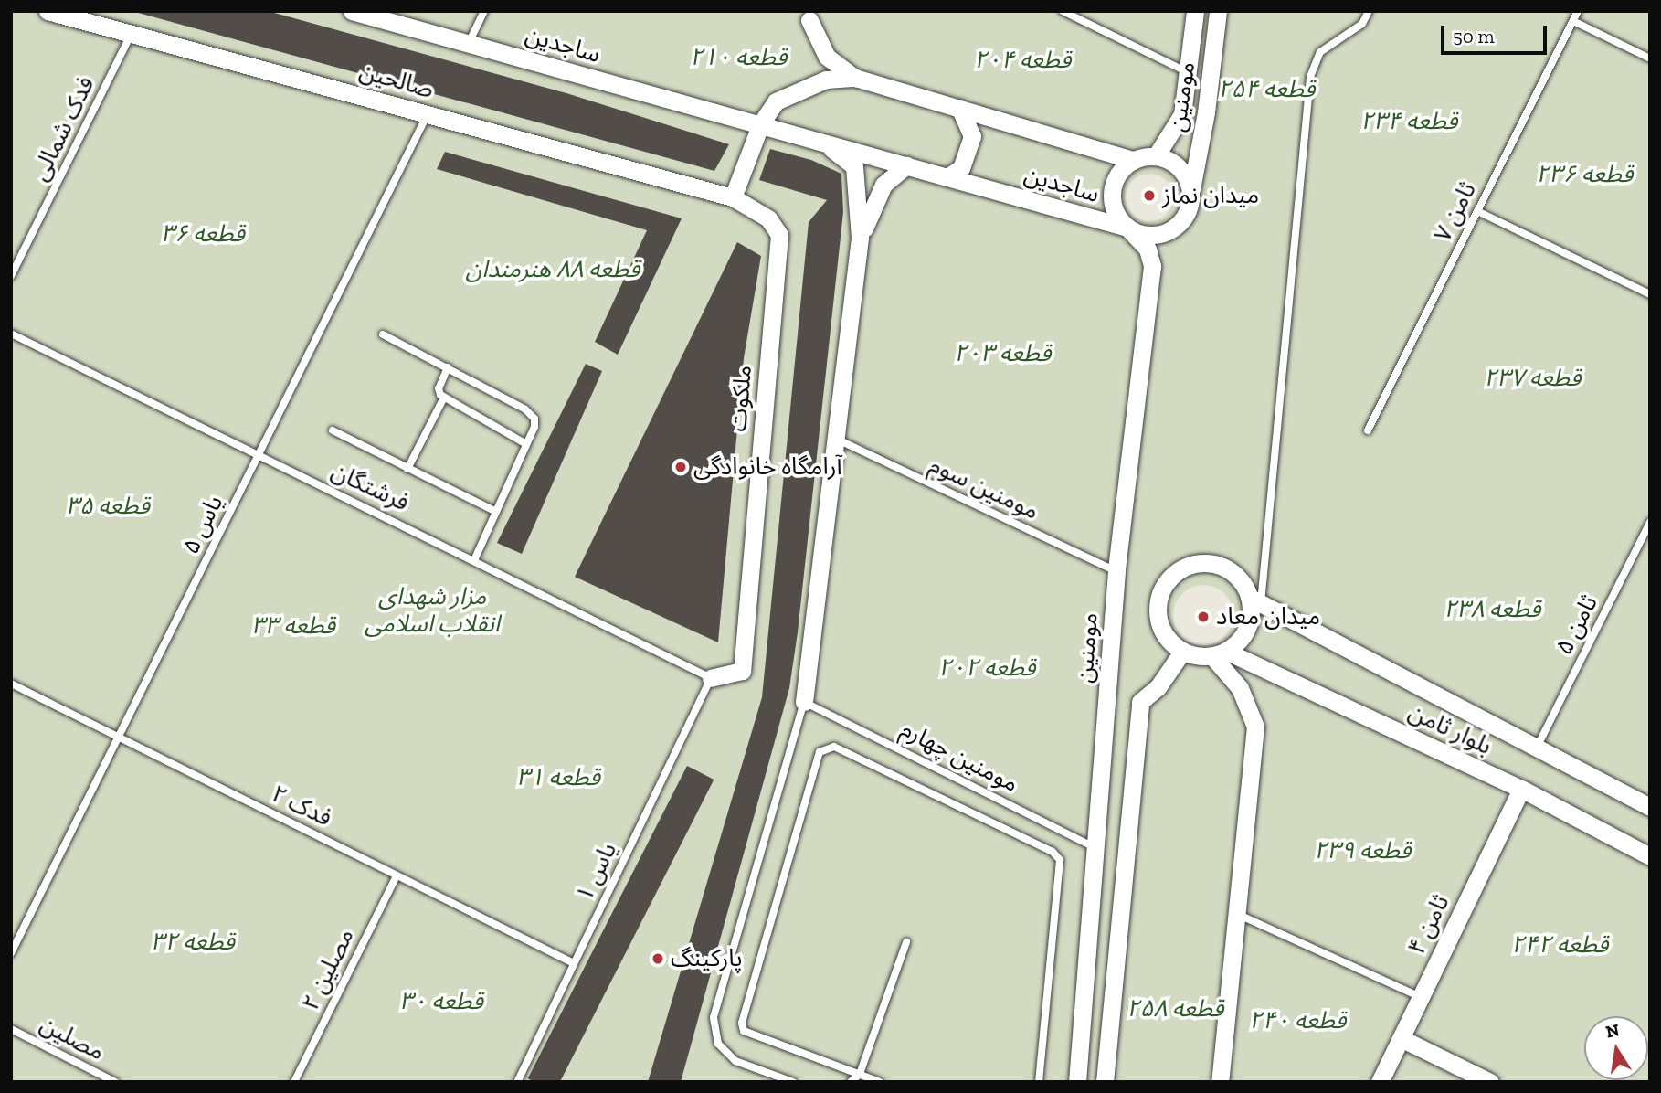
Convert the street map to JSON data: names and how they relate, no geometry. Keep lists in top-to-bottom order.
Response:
{
  "streets": {
    "street": [
      "ساجدین",
      "صالحین",
      "مومنین",
      "ملکوت",
      "بلوار ثامن",
      "ثامن ۴"
    ],
    "lane": [
      "فدک شمالی",
      "ثامن ۷",
      "فرشتگان",
      "مومنین سوم",
      "یاس ۵",
      "ثامن ۵",
      "مومنین چهارم",
      "فدک ۲",
      "یاس ۱",
      "مصلین ۲",
      "مصلین"
    ]
  },
  "crossings": [
    ["ساجدین", "مومنین"],
    ["صالحین", "فدک شمالی"],
    ["صالحین", "ملکوت"],
    ["صالحین", "یاس ۵"],
    ["مومنین", "مومنین سوم"],
    ["مومنین", "مومنین چهارم"],
    ["ملکوت", "فرشتگان"],
    ["ملکوت", "یاس ۱"],
    ["فرشتگان", "یاس ۵"],
    ["فرشتگان", "یاس ۱"],
    ["یاس ۵", "فدک ۲"],
    ["ثامن ۵", "بلوار ثامن"],
    ["بلوار ثامن", "ثامن ۴"],
    ["فدک ۲", "یاس ۱"],
    ["فدک ۲", "مصلین ۲"]
  ],
  "parks": [
    "قطعه ۲۱۰",
    "قطعه ۲۰۴",
    "قطعه ۲۵۴",
    "قطعه ۲۳۴",
    "قطعه ۲۳۶",
    "قطعه ۳۶",
    "قطعه ۸۸ هنرمندان",
    "قطعه ۲۰۳",
    "قطعه ۲۳۷",
    "قطعه ۳۵",
    "مزار شهدای انقلاب اسلامی",
    "قطعه ۲۳۸",
    "قطعه ۳۳",
    "قطعه ۲۰۲",
    "قطعه ۳۱",
    "قطعه ۲۳۹",
    "قطعه ۳۲",
    "قطعه ۲۴۲",
    "قطعه ۳۰",
    "قطعه ۲۵۸",
    "قطعه ۲۴۰"
  ],
  "places": [
    "میدان نماز",
    "آرامگاه خانوادگی",
    "میدان معاد",
    "پارکینگ"
  ],
  "scale_bar": "50 m",
  "north": "top"
}
